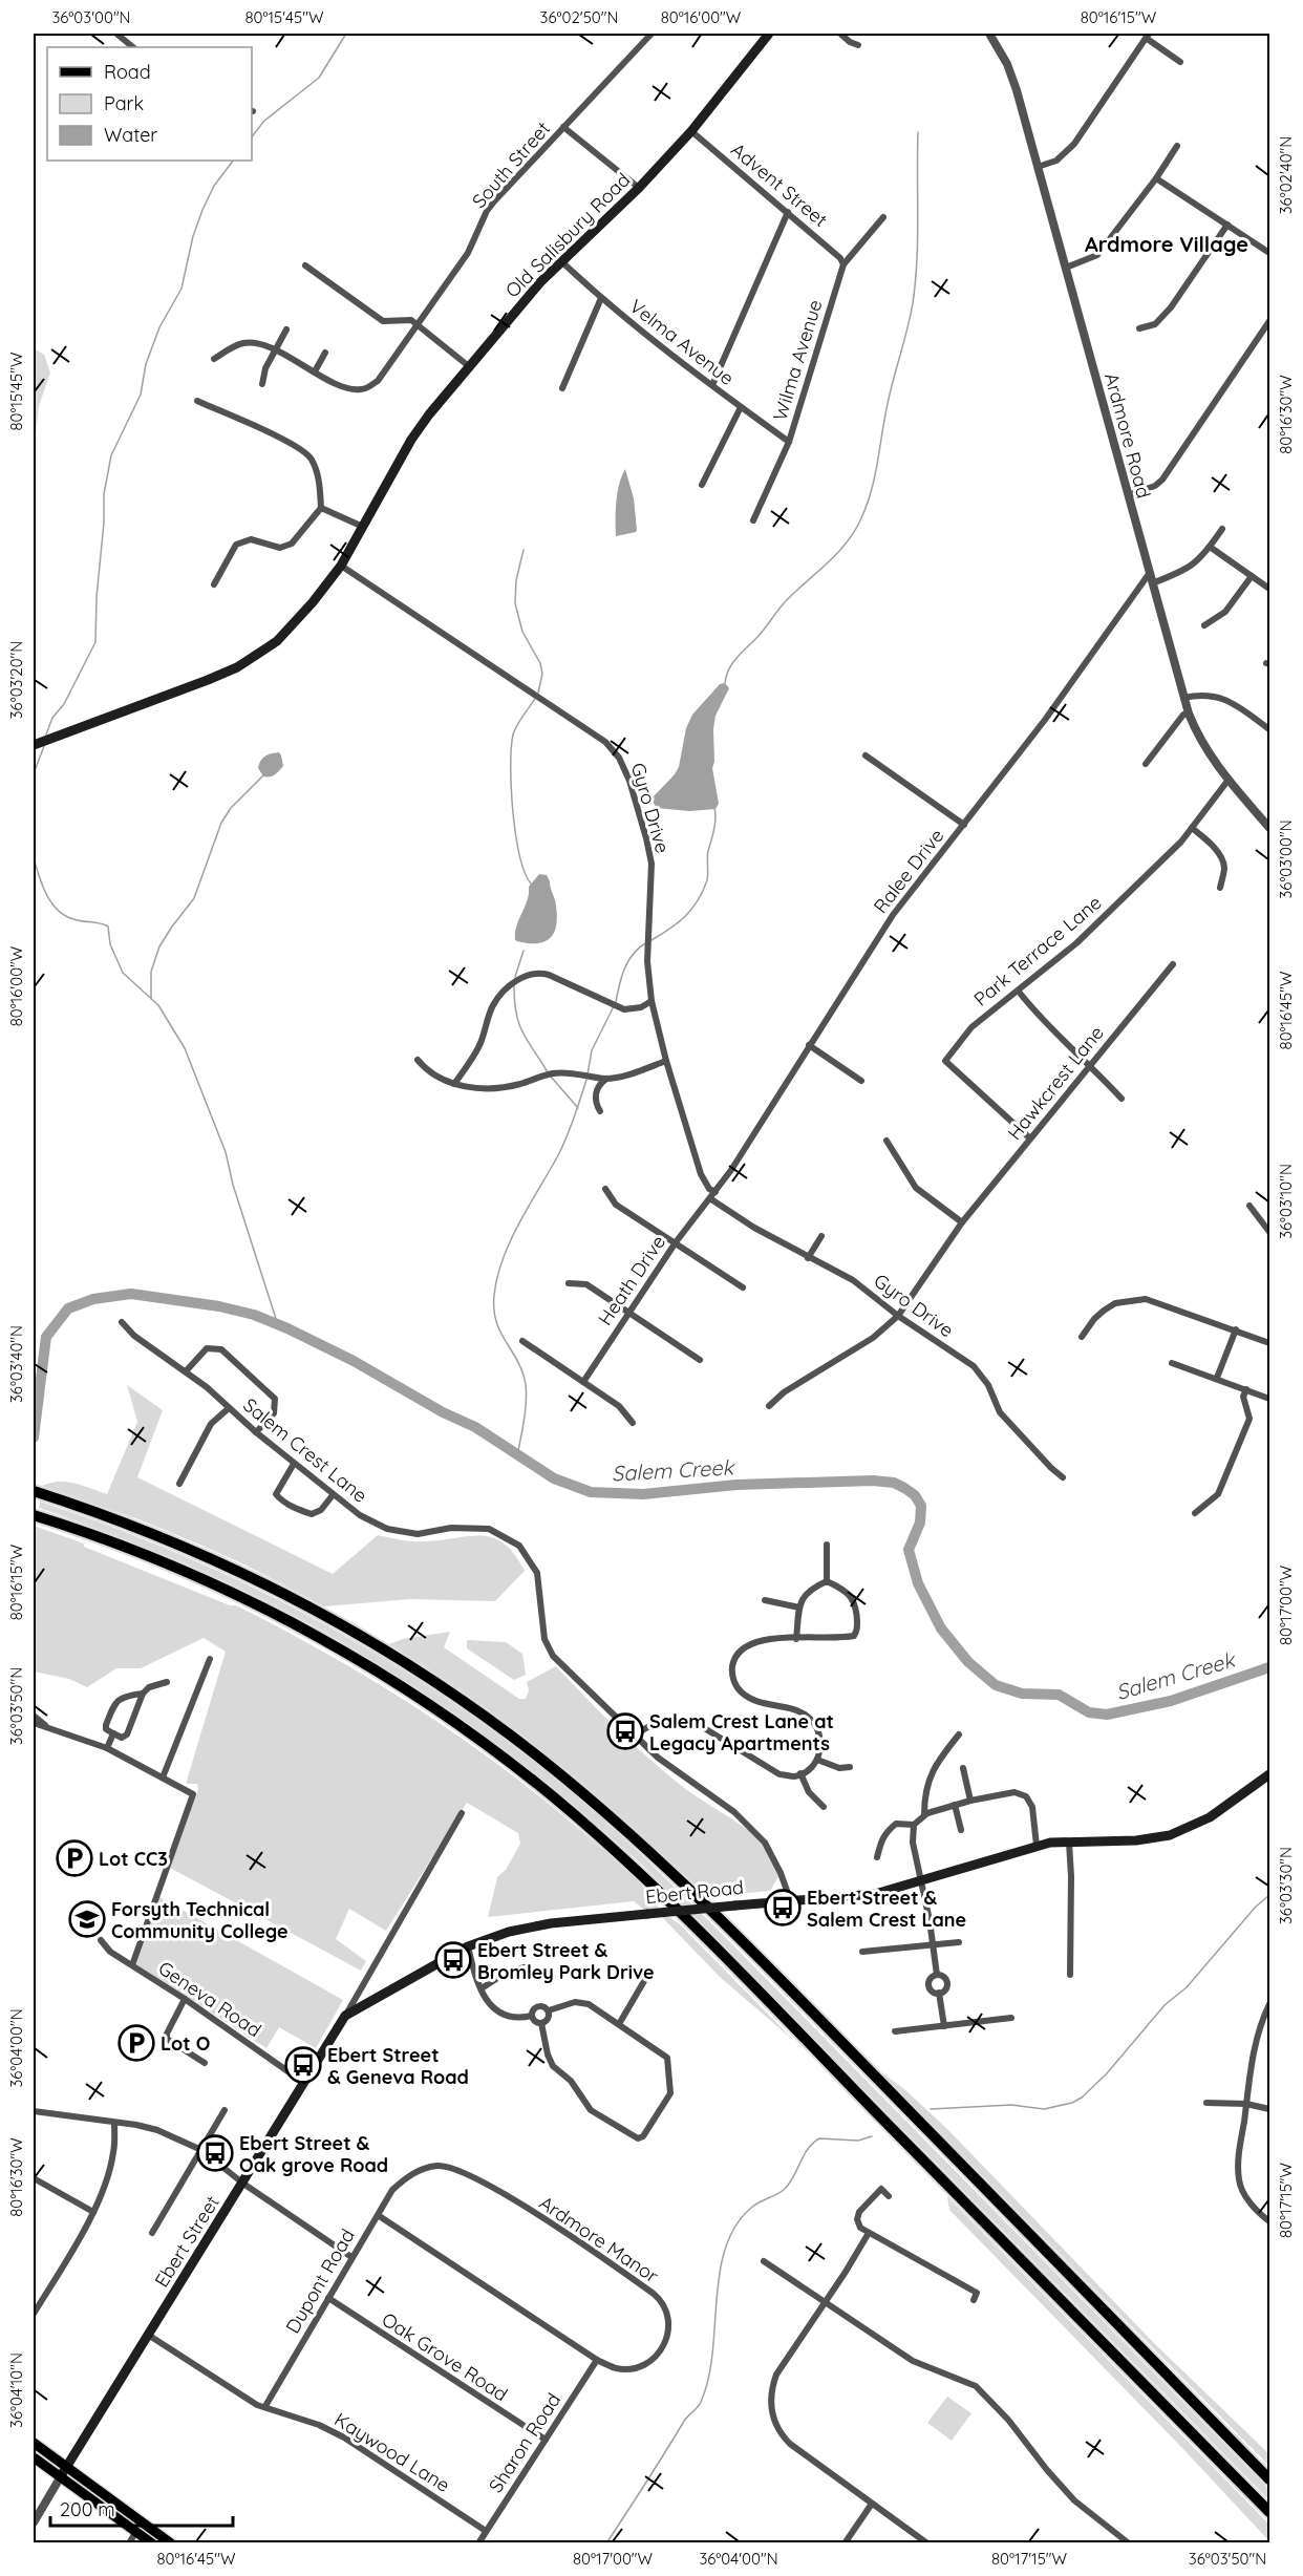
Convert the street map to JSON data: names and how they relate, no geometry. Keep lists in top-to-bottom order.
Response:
{
  "streets": {
    "main road": ["Old Salisbury Road", "Ebert Road", "Ebert Street"],
    "street": [
      "South Street",
      "Advent Street",
      "Velma Avenue",
      "Wilma Avenue",
      "Ardmore Road",
      "Gyro Drive",
      "Ralee Drive",
      "Park Terrace Lane",
      "Hawkcrest Lane",
      "Heath Drive",
      "Salem Crest Lane",
      "Geneva Road",
      "Ardmore Manor",
      "Dupont Road",
      "Oak Grove Road",
      "Sharon Road",
      "Kaywood Lane"
    ]
  },
  "crossings": [
    ["Advent Street", "Old Salisbury Road"],
    ["Advent Street", "Wilma Avenue"],
    ["Old Salisbury Road", "Velma Avenue"],
    ["Old Salisbury Road", "Gyro Drive"],
    ["Velma Avenue", "Wilma Avenue"],
    ["Ardmore Road", "Ralee Drive"],
    ["Ardmore Road", "Park Terrace Lane"],
    ["Gyro Drive", "Ralee Drive"],
    ["Gyro Drive", "Hawkcrest Lane"],
    ["Gyro Drive", "Heath Drive"],
    ["Ralee Drive", "Heath Drive"],
    ["Park Terrace Lane", "Hawkcrest Lane"],
    ["Salem Crest Lane", "Ebert Road"],
    ["Ebert Road", "Ebert Street"],
    ["Geneva Road", "Ebert Street"],
    ["Ardmore Manor", "Dupont Road"],
    ["Ardmore Manor", "Sharon Road"],
    ["Ebert Street", "Kaywood Lane"],
    ["Dupont Road", "Oak Grove Road"],
    ["Dupont Road", "Kaywood Lane"],
    ["Oak Grove Road", "Sharon Road"],
    ["Sharon Road", "Kaywood Lane"]
  ],
  "districts": ["Ardmore Village"],
  "water": ["Salem Creek"],
  "places": {
    "bus stop": [
      "Salem Crest Lane at Legacy Apartments",
      "Ebert Street & Salem Crest Lane",
      "Ebert Street & Bromley Park Drive",
      "Ebert Street & Geneva Road",
      "Ebert Street & Oak grove Road"
    ],
    "parking": ["Lot CC3", "Lot O"],
    "school or university": ["Forsyth Technical Community College"]
  },
  "legend": ["Road", "Park", "Water"],
  "scale_bar": "200 m",
  "coordinates": [
    "36°03'00\"N",
    "80°15'45\"W",
    "36°02'50\"N",
    "80°16'00\"W",
    "80°16'15\"W",
    "36°02'40\"N",
    "80°16'30\"W",
    "36°03'20\"N",
    "80°16'45\"W",
    "36°03'10\"N",
    "36°03'40\"N",
    "80°17'00\"W",
    "36°03'50\"N",
    "36°03'30\"N",
    "36°04'00\"N",
    "80°17'15\"W",
    "36°04'10\"N"
  ]
}
